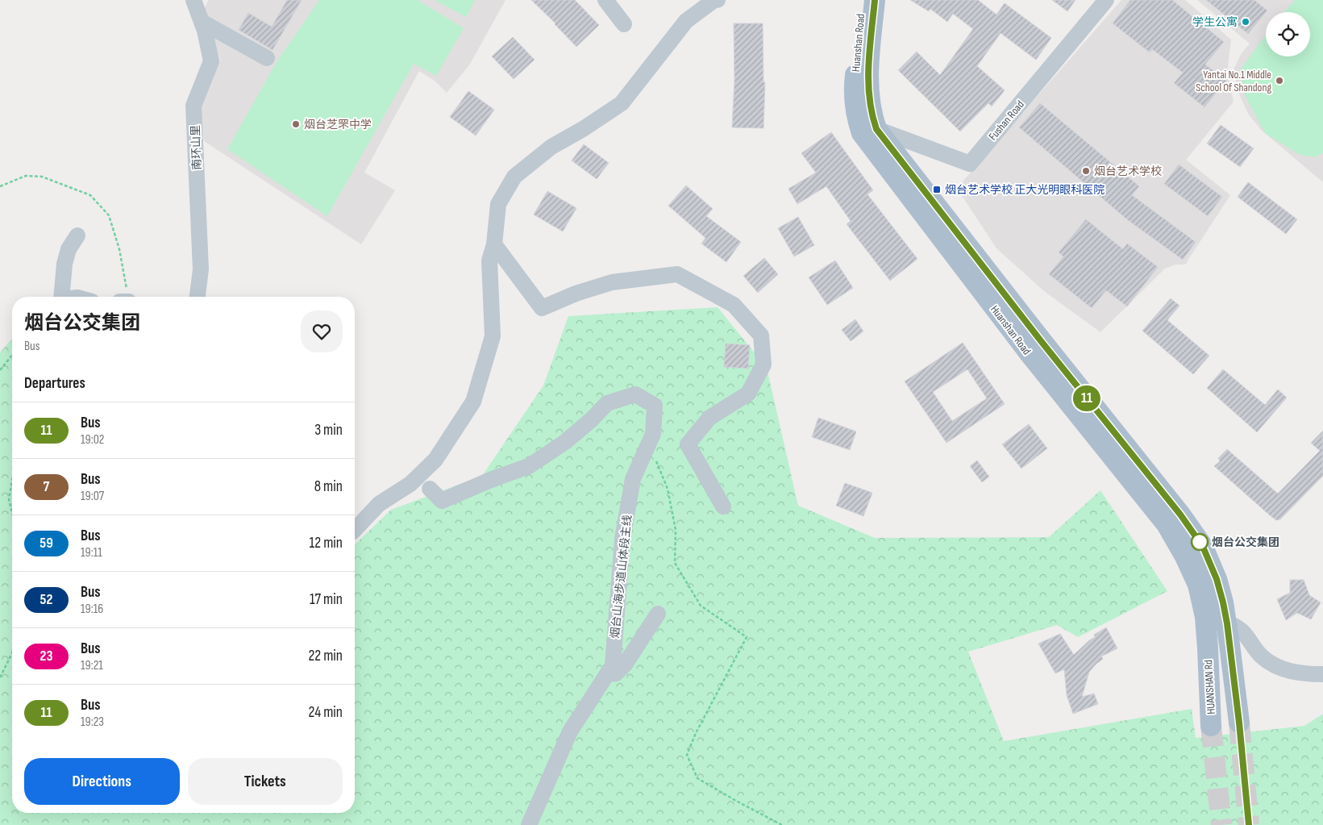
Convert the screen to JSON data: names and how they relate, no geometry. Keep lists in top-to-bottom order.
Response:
{
  "streets": {
    "main road": ["Huanshan Road", "HUANSHAN Rd"],
    "street": ["Fushan Road", "南环山里", "烟台山海步道山体段主线"]
  },
  "crossings": [
    ["Huanshan Road", "Fushan Road"]
  ],
  "places": {
    "other": [
      "学生公寓",
      "Yantai No.1 Middle School Of Shandong",
      "烟台芝罘中学",
      "烟台艺术学校",
      "烟台公交集团"
    ],
    "transit": ["烟台艺术学校 正大光明眼科医院"]
  },
  "lines": ["bus line 11"],
  "page": {
    "on_map": "11",
    "heading": [
      ["烟台公交集团", "Bus"],
      "Departures"
    ],
    "list": [
      {
        "mark": "11",
        "name": "Bus",
        "note": "19:02",
        "value": "3 min"
      },
      {
        "mark": "7",
        "name": "Bus",
        "note": "19:07",
        "value": "8 min"
      },
      {
        "mark": "59",
        "name": "Bus",
        "note": "19:11",
        "value": "12 min"
      },
      {
        "mark": "52",
        "name": "Bus",
        "note": "19:16",
        "value": "17 min"
      },
      {
        "mark": "23",
        "name": "Bus",
        "note": "19:21",
        "value": "22 min"
      },
      {
        "mark": "11",
        "name": "Bus",
        "note": "19:23",
        "value": "24 min"
      }
    ],
    "buttons": ["Directions", "Tickets"]
  }
}
